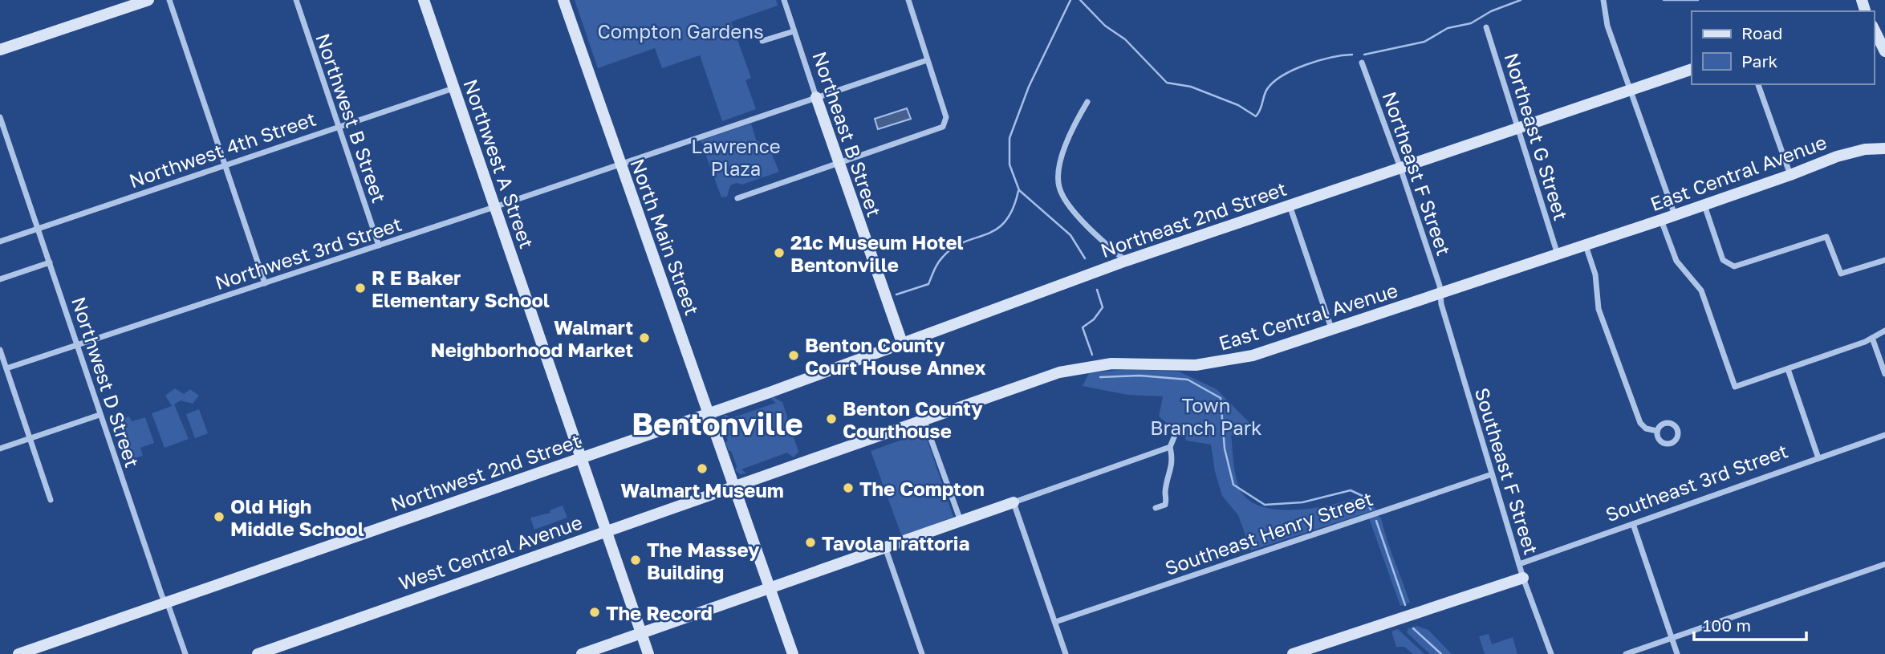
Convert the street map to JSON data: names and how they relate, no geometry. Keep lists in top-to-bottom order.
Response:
{
  "streets": {
    "street": [
      "Northwest B Street",
      "Northeast B Street",
      "Northeast G Street",
      "Northwest 4th Street",
      "Northwest A Street",
      "East Central Avenue",
      "Northeast F Street",
      "Northeast 2nd Street",
      "North Main Street",
      "Northwest 3rd Street",
      "Northwest D Street",
      "Southeast F Street",
      "Northwest 2nd Street",
      "Southeast 3rd Street",
      "Southeast Henry Street",
      "West Central Avenue"
    ]
  },
  "crossings": [
    ["Northwest B Street", "Northwest 4th Street"],
    ["Northwest B Street", "Northwest 3rd Street"],
    ["Northeast B Street", "Northeast 2nd Street"],
    ["Northeast B Street", "Northwest 3rd Street"],
    ["Northeast G Street", "East Central Avenue"],
    ["Northeast G Street", "Northeast 2nd Street"],
    ["Northwest 4th Street", "Northwest A Street"],
    ["Northwest 4th Street", "Northwest D Street"],
    ["Northwest A Street", "Northwest 3rd Street"],
    ["Northwest A Street", "Northwest 2nd Street"],
    ["Northwest A Street", "West Central Avenue"],
    ["East Central Avenue", "Northeast F Street"],
    ["East Central Avenue", "North Main Street"],
    ["East Central Avenue", "Southeast F Street"],
    ["East Central Avenue", "West Central Avenue"],
    ["Northeast F Street", "Northeast 2nd Street"],
    ["Northeast F Street", "Southeast F Street"],
    ["Northeast 2nd Street", "North Main Street"],
    ["Northeast 2nd Street", "Northwest 2nd Street"],
    ["North Main Street", "Northwest 3rd Street"],
    ["North Main Street", "Northwest 2nd Street"],
    ["North Main Street", "West Central Avenue"],
    ["Northwest 3rd Street", "Northwest D Street"],
    ["Northwest D Street", "Northwest 2nd Street"],
    ["Southeast F Street", "Southeast 3rd Street"],
    ["Southeast F Street", "Southeast Henry Street"]
  ],
  "districts": ["Bentonville"],
  "parks": ["Compton Gardens", "Lawrence Plaza", "Town Branch Park"],
  "places": [
    "21c Museum Hotel Bentonville",
    "R E Baker Elementary School",
    "Walmart Neighborhood Market",
    "Benton County Court House Annex",
    "Benton County Courthouse",
    "Walmart Museum",
    "The Compton",
    "Old High Middle School",
    "Tavola Trattoria",
    "The Massey Building",
    "The Record"
  ],
  "legend": ["Road", "Park"],
  "scale_bar": "100 m"
}
